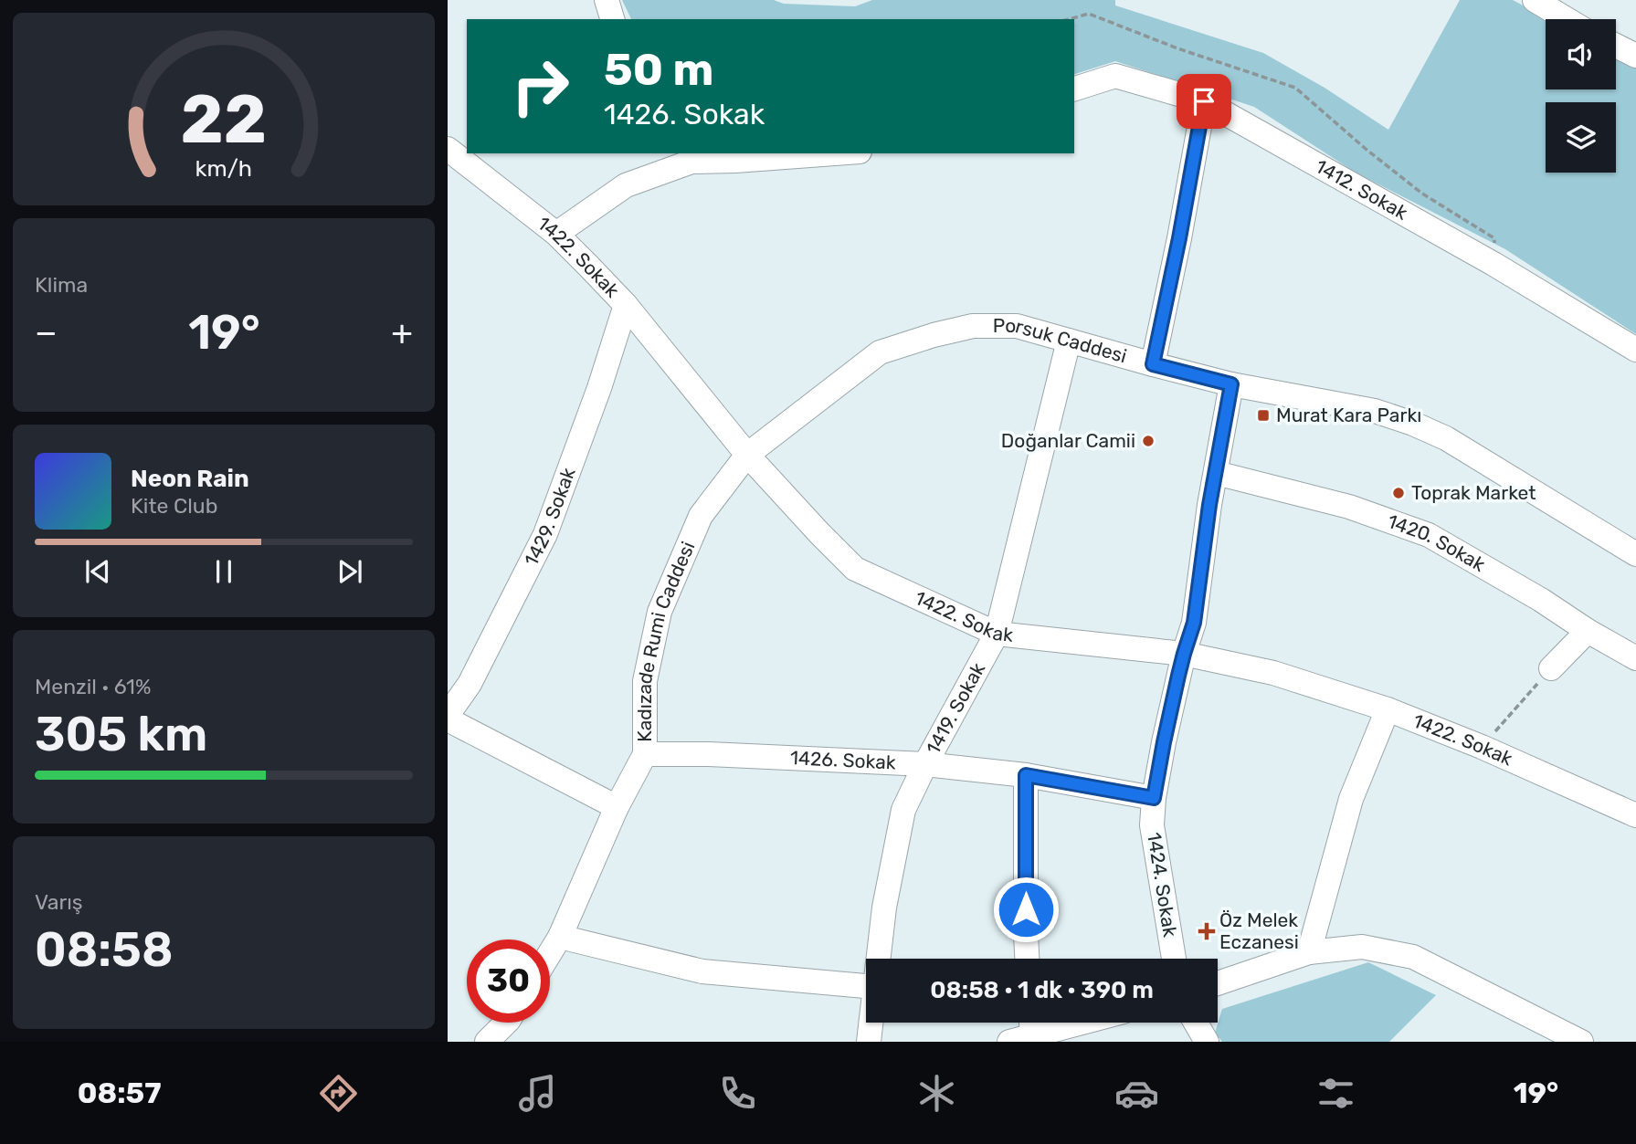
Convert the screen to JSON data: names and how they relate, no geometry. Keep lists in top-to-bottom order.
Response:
{
  "streets": {
    "street": [
      "1412. Sokak",
      "1422. Sokak",
      "Porsuk Caddesi",
      "1429. Sokak",
      "1420. Sokak",
      "Kadızade Rumi Caddesi",
      "1419. Sokak",
      "1426. Sokak",
      "1424. Sokak"
    ]
  },
  "crossings": [
    ["1422. Sokak", "Porsuk Caddesi"],
    ["1422. Sokak", "1429. Sokak"],
    ["1422. Sokak", "Kadızade Rumi Caddesi"],
    ["1422. Sokak", "1419. Sokak"],
    ["1422. Sokak", "1424. Sokak"],
    ["Porsuk Caddesi", "Kadızade Rumi Caddesi"],
    ["Porsuk Caddesi", "1419. Sokak"],
    ["Porsuk Caddesi", "1424. Sokak"],
    ["1420. Sokak", "1424. Sokak"],
    ["Kadızade Rumi Caddesi", "1426. Sokak"],
    ["1419. Sokak", "1426. Sokak"],
    ["1426. Sokak", "1424. Sokak"]
  ],
  "places": {
    "transit": ["Murat Kara Parkı"],
    "other": ["Doğanlar Camii", "Toprak Market"],
    "health": ["Öz Melek Eczanesi"]
  },
  "page": {
    "turn": ["50 m", "1426. Sokak"],
    "tile": [
      "Klima",
      ["Menzil · 61%", "305 km"],
      ["Varış", "08:58"]
    ],
    "heat": ["−", "19°", "+"],
    "song": ["Neon Rain", "Kite Club"],
    "limit": "30",
    "trip": "08:58 · 1 dk · 390 m",
    "tabs": ["08:57", "19°"],
    "gauge": ["22", "km/h"]
  }
}
